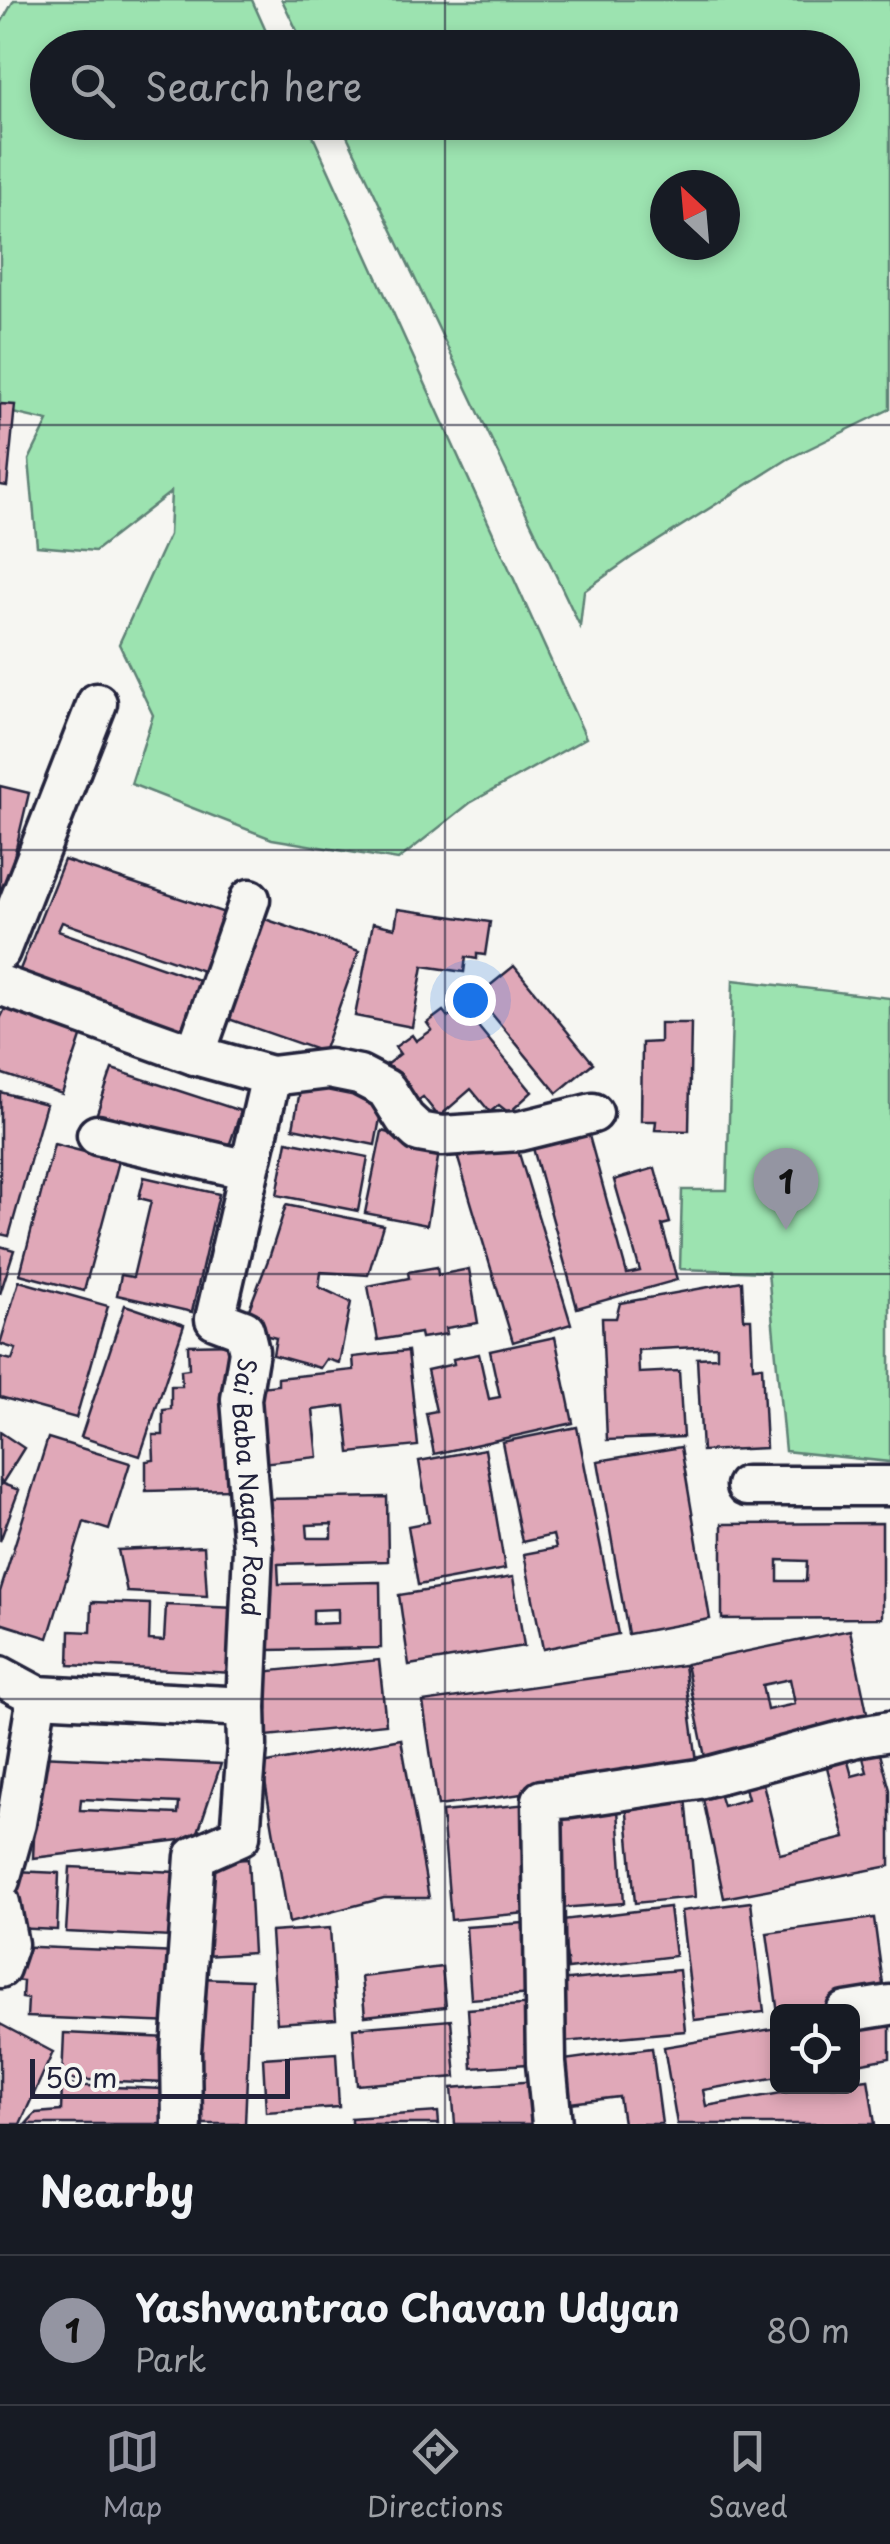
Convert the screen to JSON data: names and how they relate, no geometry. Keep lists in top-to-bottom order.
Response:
{
  "streets": {
    "street": ["Sai Baba Nagar Road"]
  },
  "scale_bar": "50 m",
  "north": "top left",
  "page": {
    "search": "Search here",
    "pins": "1",
    "scale": "50 m",
    "heading": "Nearby",
    "list": [
      {
        "mark": "1",
        "name": "Yashwantrao Chavan Udyan",
        "note": "Park",
        "value": "80 m"
      }
    ],
    "nav": ["Map", "Directions", "Saved"]
  }
}
